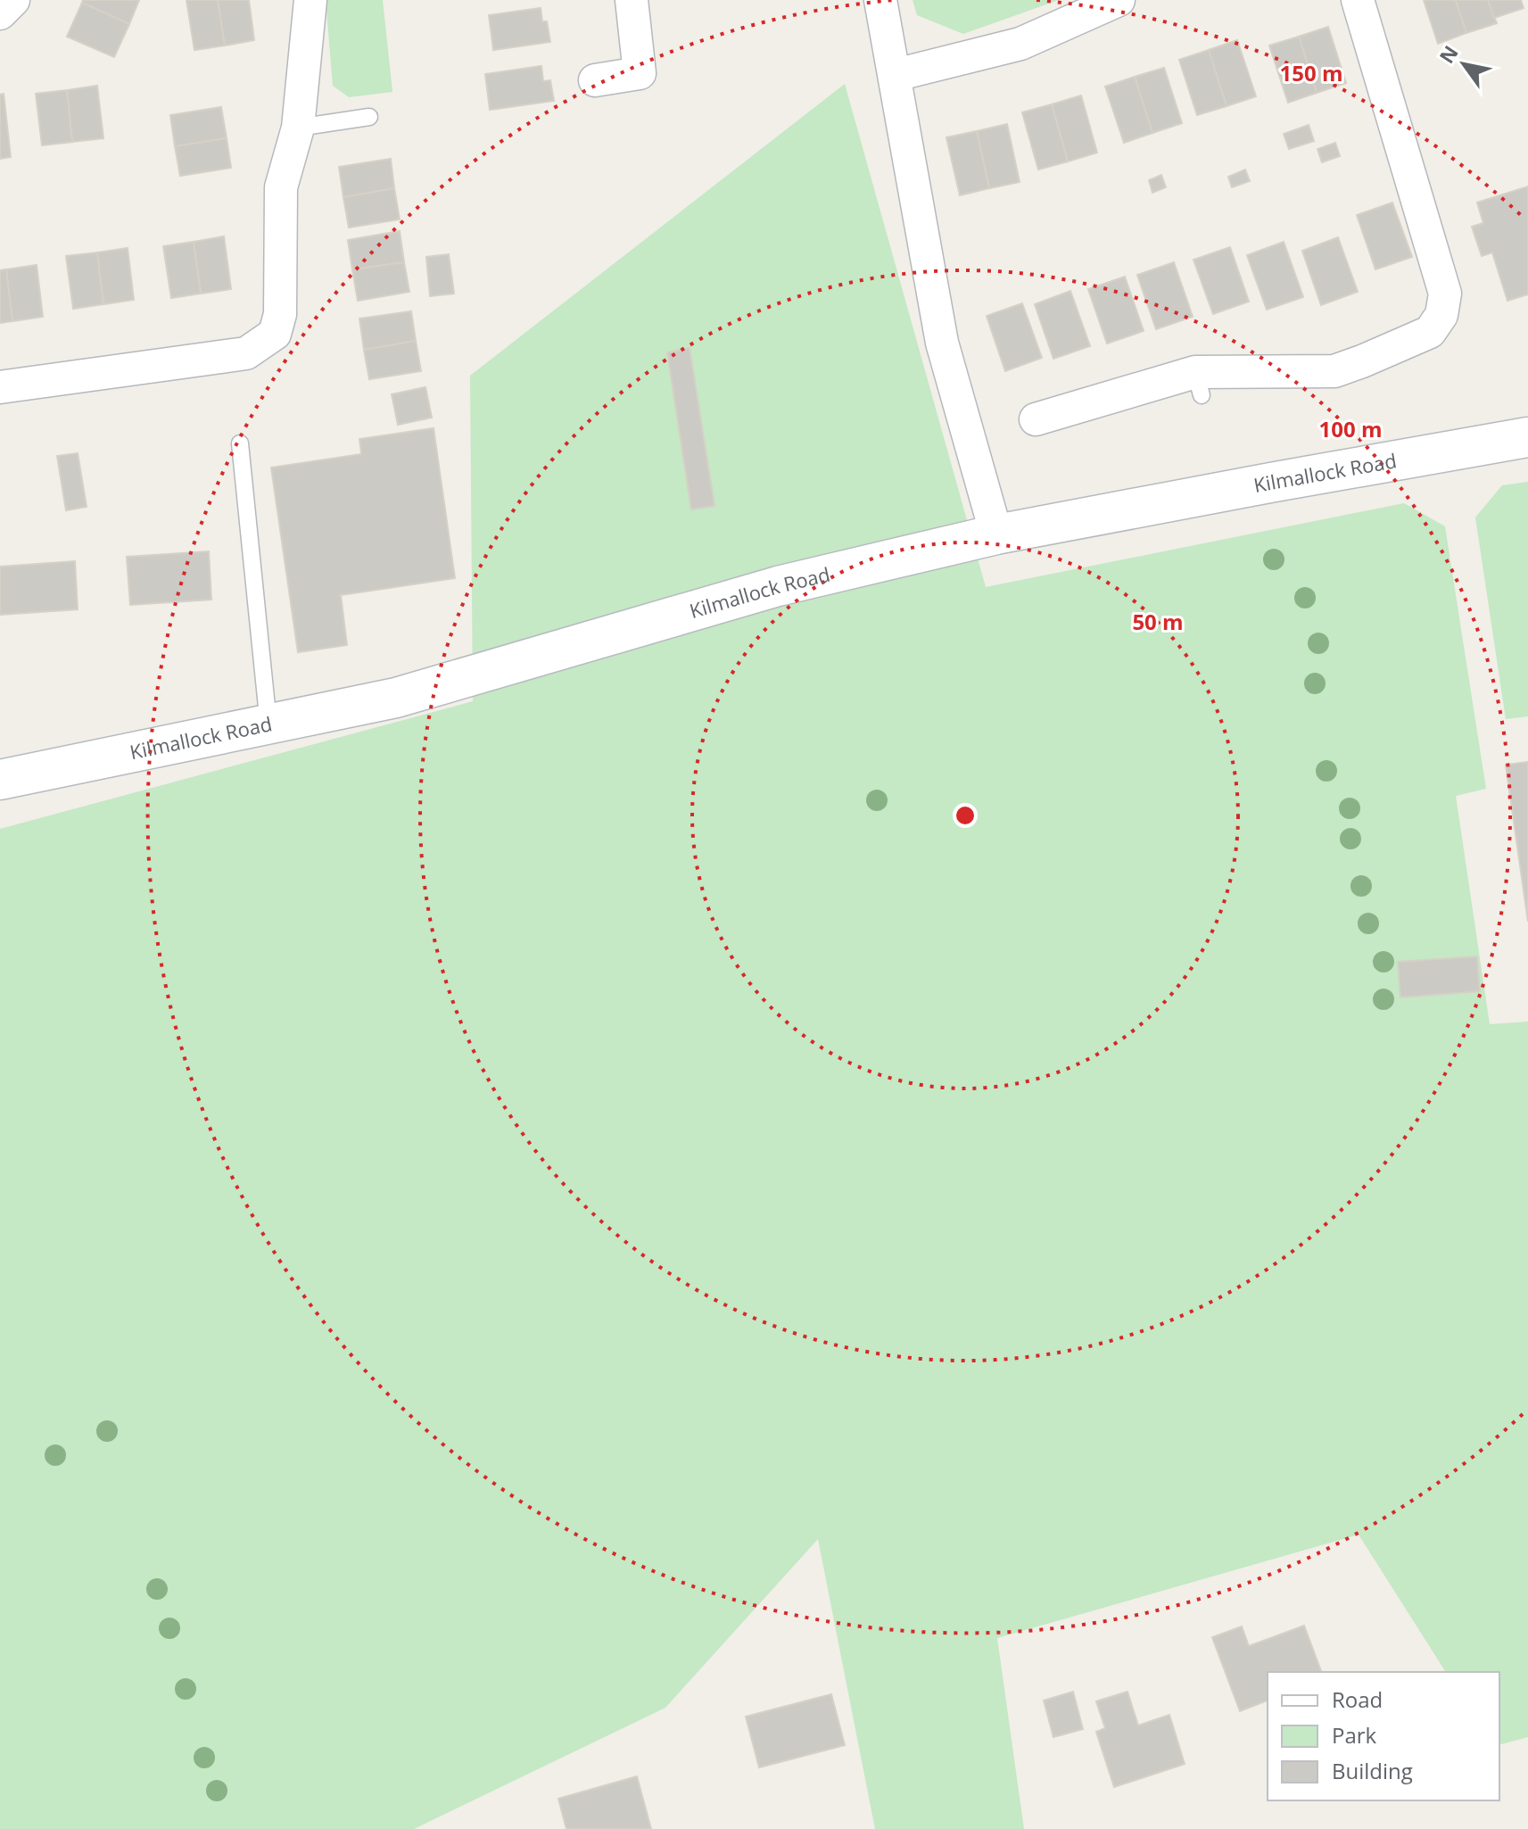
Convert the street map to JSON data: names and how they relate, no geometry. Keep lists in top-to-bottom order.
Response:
{
  "streets": {
    "main road": ["Kilmallock Road"]
  },
  "legend": ["Road", "Park", "Building"],
  "north": "top left",
  "rings": ["150 m", "100 m", "50 m"]
}
